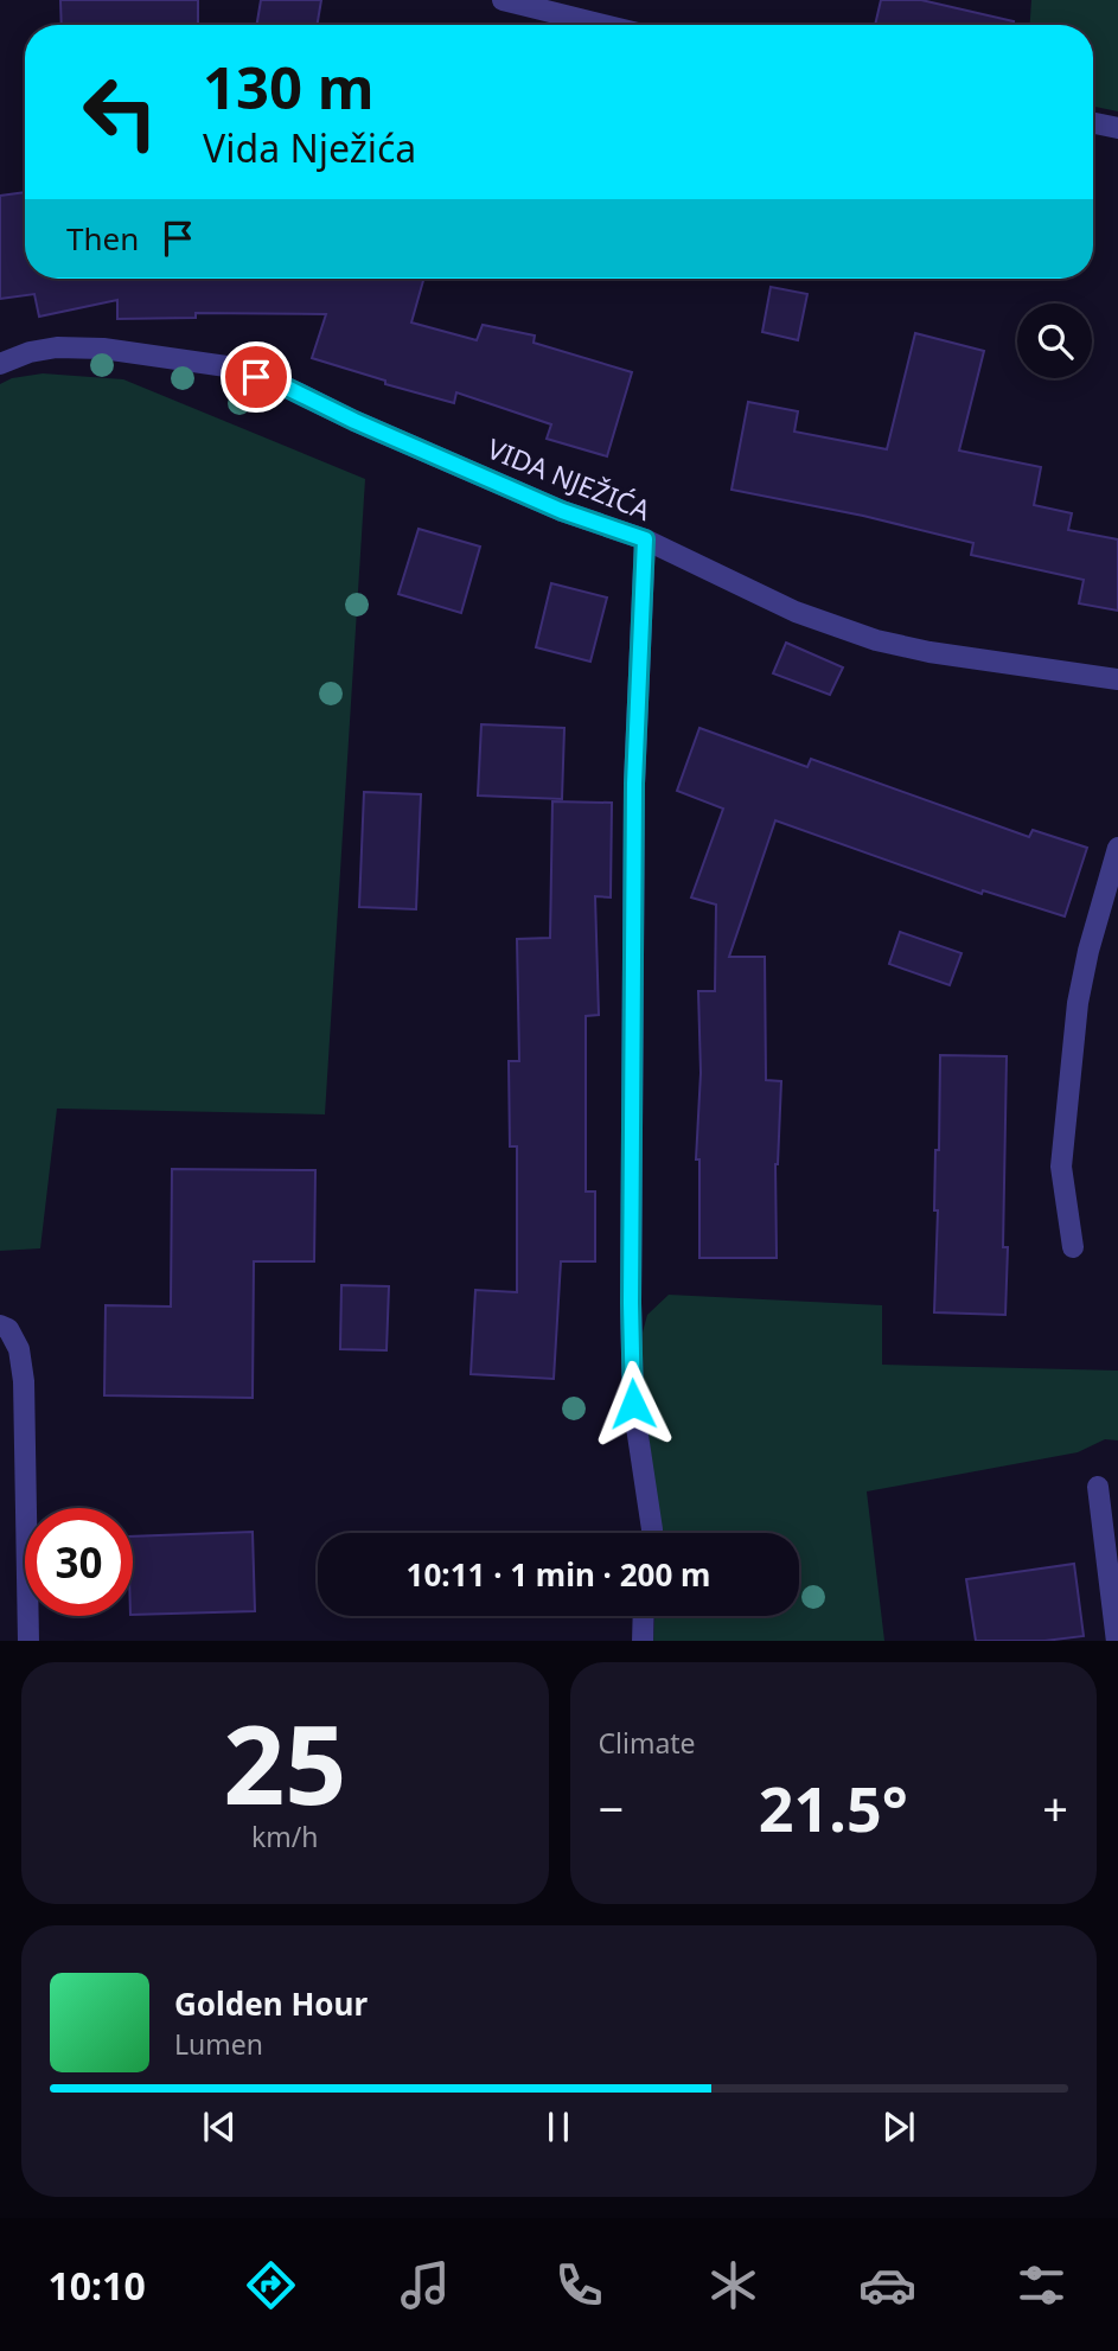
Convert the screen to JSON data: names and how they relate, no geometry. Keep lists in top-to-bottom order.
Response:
{
  "streets": {
    "street": ["VIDA NJEŽIĆA"]
  },
  "page": {
    "turn": ["130 m", "Vida Nježića"],
    "then": "Then",
    "limit": "30",
    "trip": "10:11 · 1 min · 200 m",
    "tile": [
      ["25", "km/h"],
      "Climate"
    ],
    "heat": ["−", "21.5°", "+"],
    "song": ["Golden Hour", "Lumen"],
    "tabs": "10:10"
  }
}
